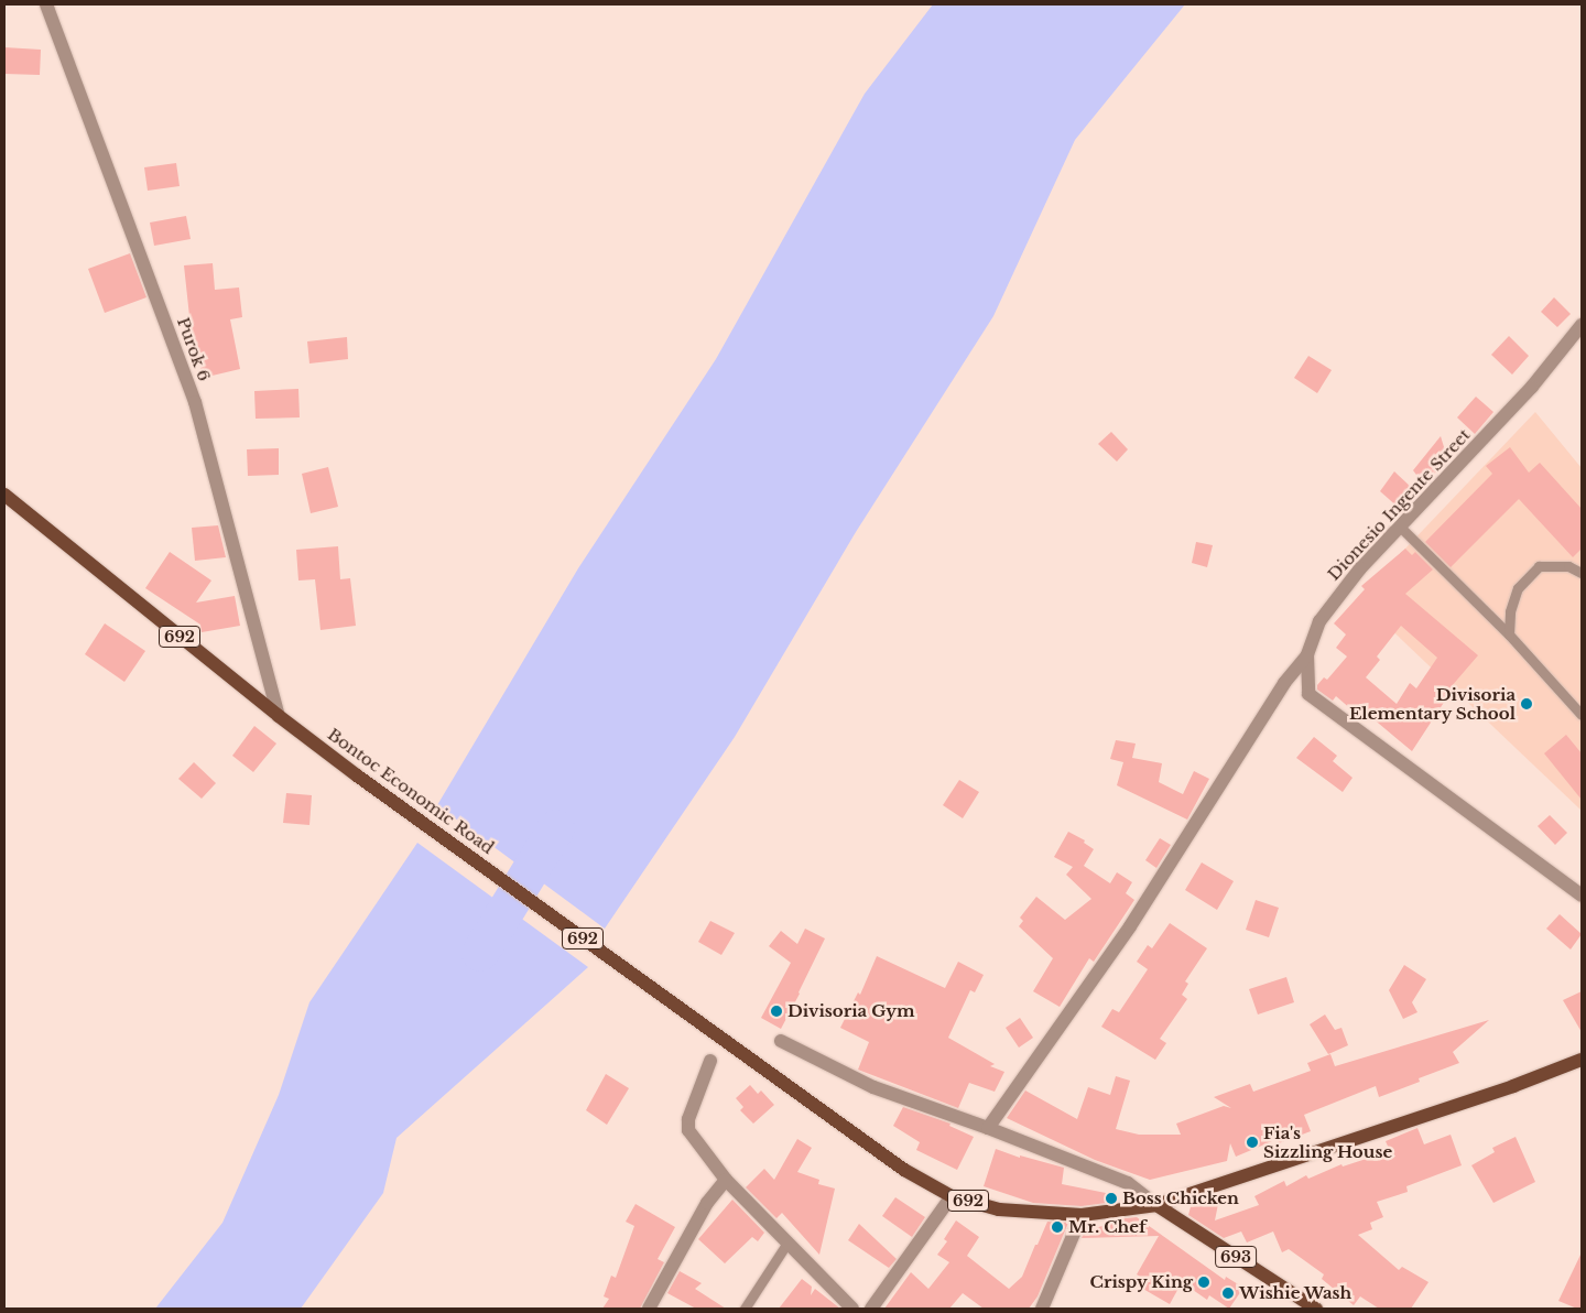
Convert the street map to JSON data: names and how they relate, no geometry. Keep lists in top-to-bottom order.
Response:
{
  "streets": {
    "main road": ["692", "Bontoc Economic Road", "693"],
    "street": ["Purok 6", "Dionesio Ingente Street"]
  },
  "crossings": [
    ["Purok 6", "Bontoc Economic Road"],
    ["692", "Bontoc Economic Road"],
    ["692", "693"]
  ],
  "places": [
    "Divisoria Elementary School",
    "Divisoria Gym",
    "Fia's Sizzling House",
    "Boss Chicken",
    "Mr. Chef",
    "Crispy King",
    "Wishie Wash"
  ]
}
